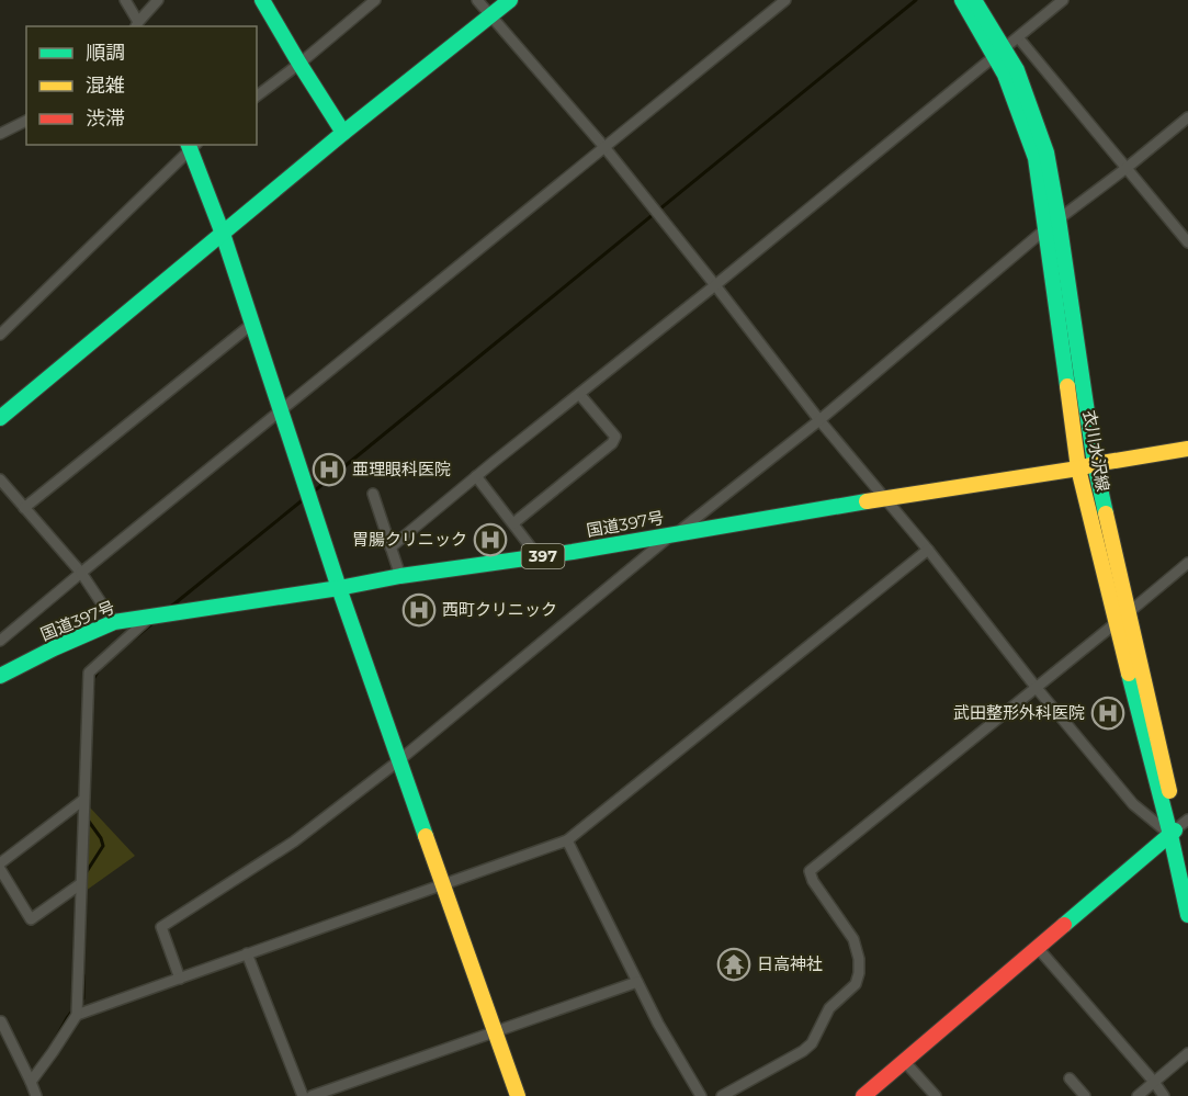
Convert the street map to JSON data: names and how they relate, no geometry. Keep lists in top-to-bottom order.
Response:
{
  "streets": {
    "main road": ["衣川水沢線", "国道397号", "397"]
  },
  "crossings": [
    ["衣川水沢線", "国道397号"]
  ],
  "places": {
    "hospital": [
      "亜理眼科医院",
      "胃腸クリニック",
      "西町クリニック",
      "武田整形外科医院"
    ],
    "temple": ["日高神社"]
  },
  "legend": ["順調", "混雑", "渋滞"]
}
